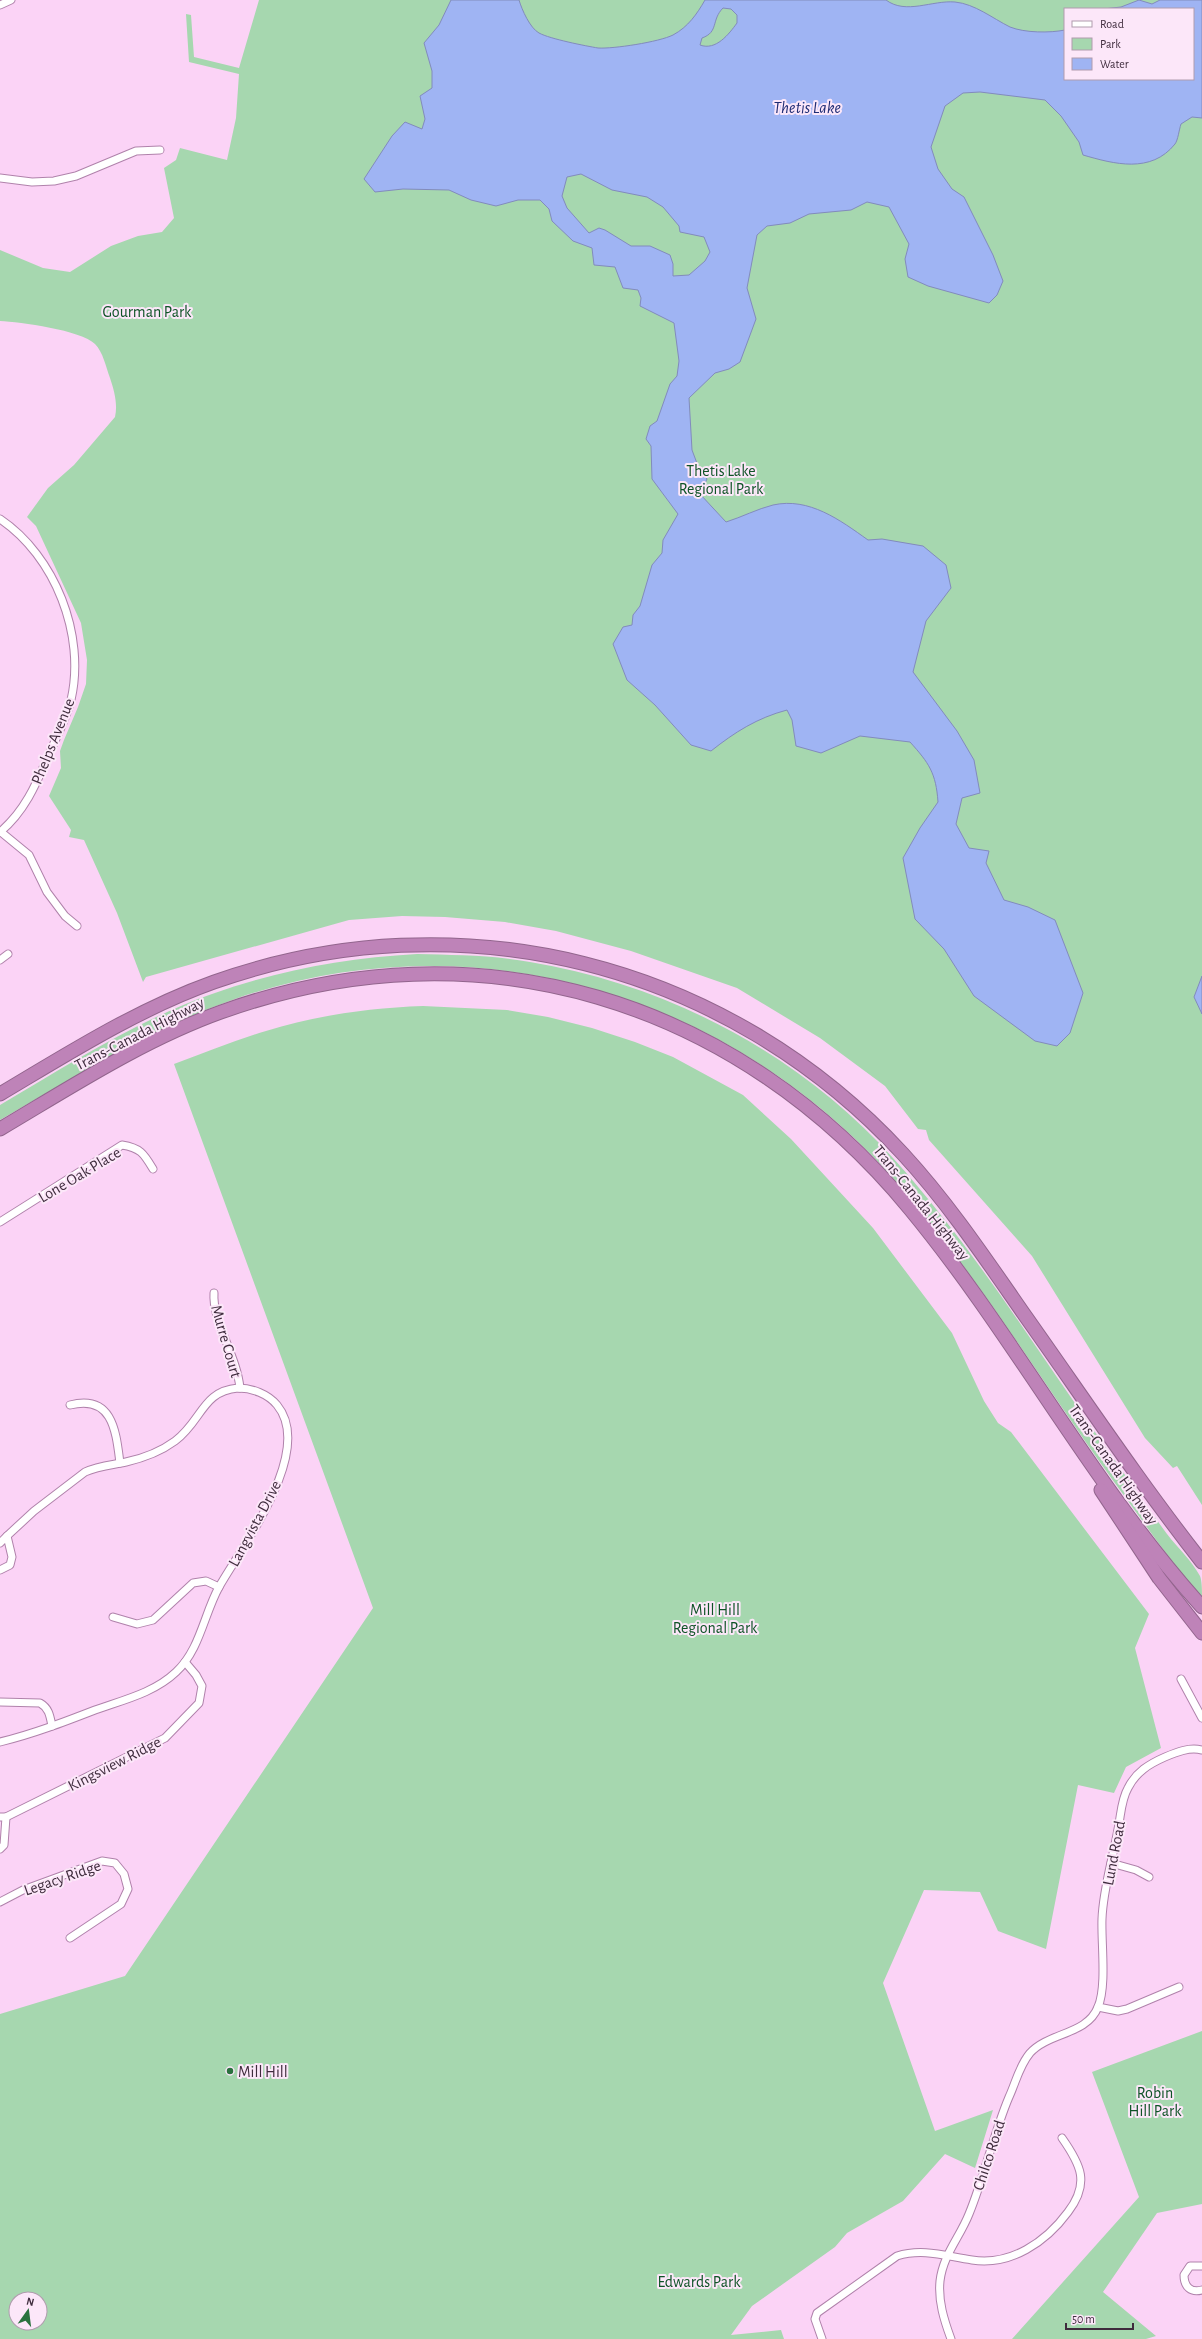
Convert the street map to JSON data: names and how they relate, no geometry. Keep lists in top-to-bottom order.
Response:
{
  "streets": {
    "highway": ["Trans-Canada Highway"],
    "street": [
      "Phelps Avenue",
      "Lone Oak Place",
      "Murre Court",
      "Langvista Drive",
      "Kingsview Ridge",
      "Lund Road",
      "Legacy Ridge",
      "Chilco Road"
    ]
  },
  "crossings": [
    ["Murre Court", "Langvista Drive"],
    ["Langvista Drive", "Kingsview Ridge"],
    ["Lund Road", "Chilco Road"]
  ],
  "water": ["Thetis Lake"],
  "parks": [
    "Gourman Park",
    "Thetis Lake Regional Park",
    "Mill Hill Regional Park",
    "Robin Hill Park",
    "Edwards Park"
  ],
  "places": ["Mill Hill"],
  "legend": ["Road", "Park", "Water"],
  "scale_bar": "50 m",
  "north": "top"
}
